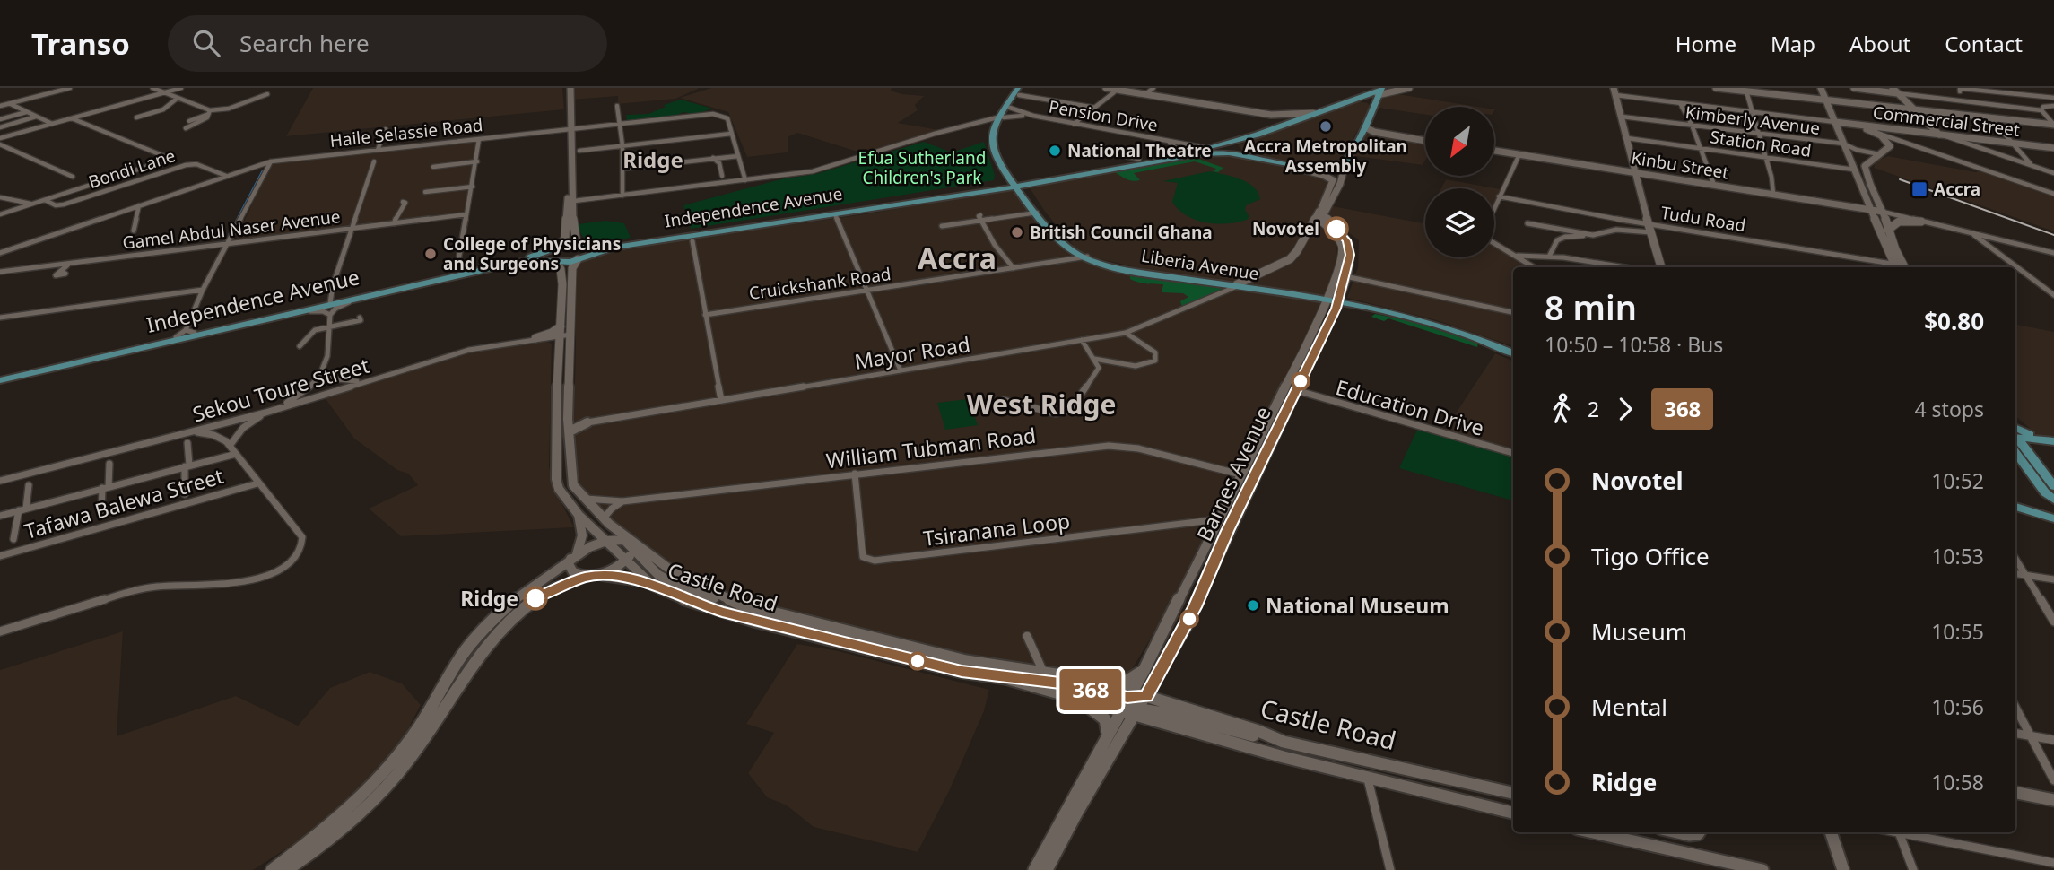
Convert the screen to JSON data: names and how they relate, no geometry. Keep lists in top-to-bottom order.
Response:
{
  "streets": {
    "main road": [
      "Commercial Street",
      "Kinbu Street",
      "Independence Avenue",
      "Liberia Avenue",
      "Barnes Avenue",
      "Castle Road"
    ],
    "street": [
      "Pension Drive",
      "Kimberly Avenue",
      "Haile Selassie Road",
      "Station Road",
      "Bondi Lane",
      "Tudu Road",
      "Gamel Abdul Naser Avenue",
      "Cruickshank Road",
      "Mayor Road",
      "Sekou Toure Street",
      "Education Drive",
      "William Tubman Road",
      "Tafawa Balewa Street",
      "Tsiranana Loop"
    ]
  },
  "crossings": [
    ["Pension Drive", "Liberia Avenue"],
    ["Haile Selassie Road", "Bondi Lane"],
    ["Haile Selassie Road", "Castle Road"],
    ["Independence Avenue", "Liberia Avenue"],
    ["Independence Avenue", "Barnes Avenue"],
    ["Independence Avenue", "Castle Road"],
    ["Liberia Avenue", "Cruickshank Road"],
    ["Liberia Avenue", "Mayor Road"],
    ["Liberia Avenue", "Barnes Avenue"],
    ["Sekou Toure Street", "Castle Road"],
    ["Education Drive", "Barnes Avenue"],
    ["William Tubman Road", "Barnes Avenue"],
    ["William Tubman Road", "Tsiranana Loop"],
    ["William Tubman Road", "Castle Road"],
    ["Barnes Avenue", "Tsiranana Loop"],
    ["Barnes Avenue", "Castle Road"]
  ],
  "districts": ["Ridge", "Accra", "West Ridge"],
  "parks": ["Efua Sutherland Children's Park"],
  "places": {
    "other": [
      "Accra Metropolitan Assembly",
      "National Theatre",
      "Novotel",
      "British Council Ghana",
      "College of Physicians and Surgeons",
      "Ridge",
      "National Museum"
    ],
    "transit": ["Accra"]
  },
  "lines": ["bus line 368"],
  "north": "bottom left",
  "page": {
    "header": "Transo",
    "search": "Search here",
    "nav": [
      "Home",
      "Map",
      "About",
      "Contact"
    ],
    "on_map": "368",
    "heading": ["8 min", "10:50 – 10:58 · Bus", "$0.80"],
    "legs": ["2", "368", "4 stops"],
    "list": [
      {
        "name": "Novotel",
        "value": "10:52"
      },
      {
        "name": "Tigo Office",
        "value": "10:53"
      },
      {
        "name": "Museum",
        "value": "10:55"
      },
      {
        "name": "Mental",
        "value": "10:56"
      },
      {
        "name": "Ridge",
        "value": "10:58"
      }
    ]
  }
}
